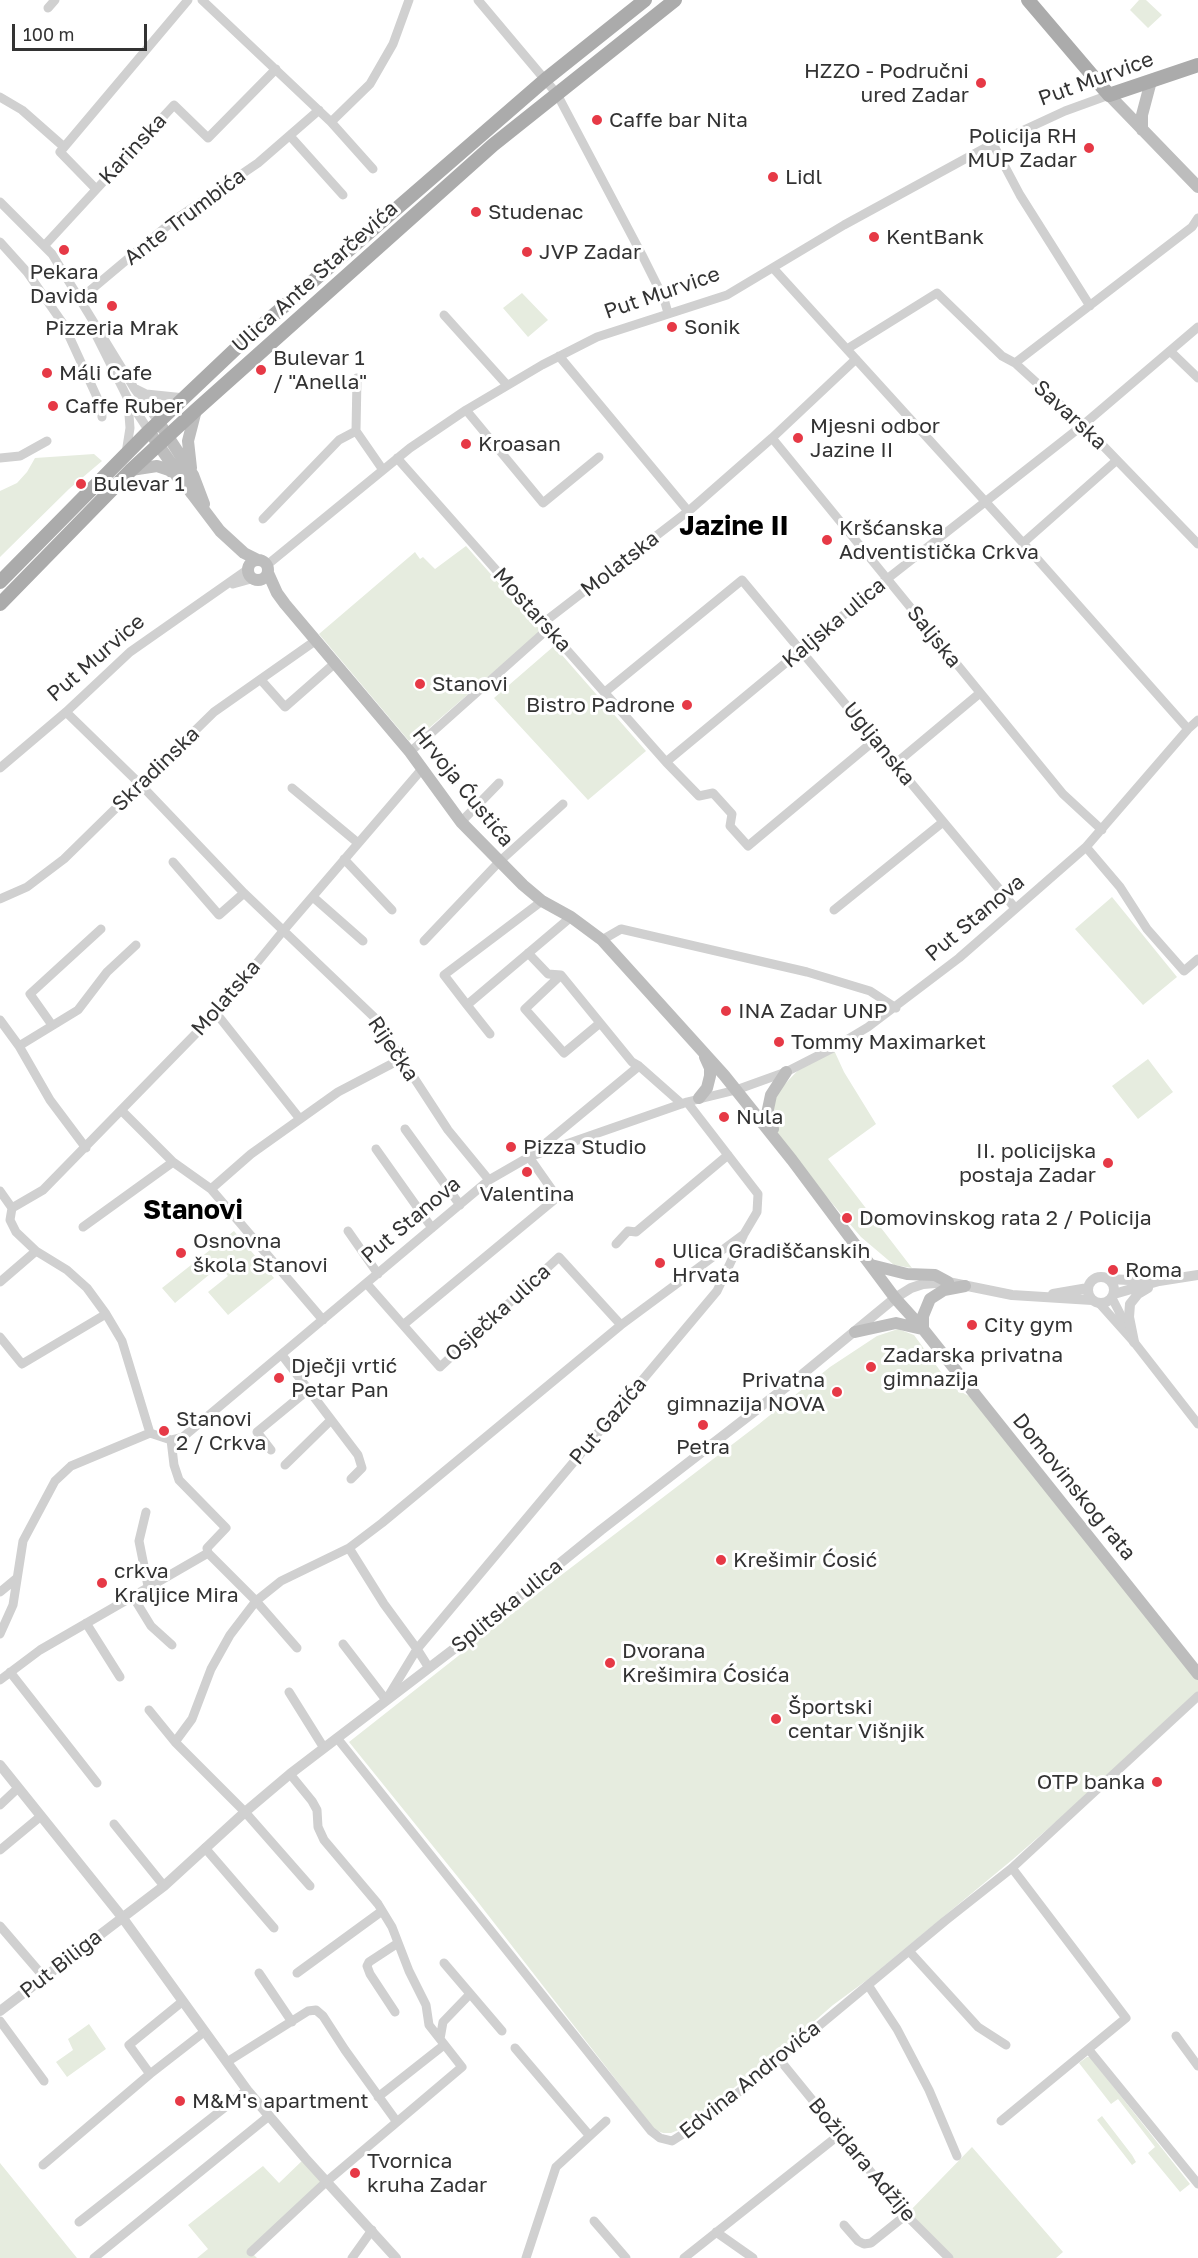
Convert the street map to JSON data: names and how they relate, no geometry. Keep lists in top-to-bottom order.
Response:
{
  "streets": {
    "main road": [
      "Put Murvice",
      "Ulica Ante Starčevića",
      "Hrvoja Ćustića",
      "Domovinskog rata"
    ],
    "street": [
      "Karinska",
      "Ante Trumbića",
      "Savarska",
      "Molatska",
      "Mostarska",
      "Kaljska ulica",
      "Saljska",
      "Ugljanska",
      "Skradinska",
      "Put Stanova",
      "Riječka",
      "Osječka ulica",
      "Put Gazića",
      "Splitska ulica",
      "Put Biliga",
      "Edvina Androvića",
      "Božidara Adžije"
    ]
  },
  "crossings": [
    ["Put Murvice", "Mostarska"],
    ["Put Murvice", "Hrvoja Ćustića"],
    ["Put Murvice", "Riječka"],
    ["Ulica Ante Starčevića", "Hrvoja Ćustića"],
    ["Savarska", "Kaljska ulica"],
    ["Molatska", "Mostarska"],
    ["Molatska", "Saljska"],
    ["Molatska", "Hrvoja Ćustića"],
    ["Molatska", "Riječka"],
    ["Mostarska", "Kaljska ulica"],
    ["Mostarska", "Ugljanska"],
    ["Kaljska ulica", "Saljska"],
    ["Kaljska ulica", "Ugljanska"],
    ["Saljska", "Put Stanova"],
    ["Ugljanska", "Put Stanova"],
    ["Skradinska", "Hrvoja Ćustića"],
    ["Skradinska", "Riječka"],
    ["Put Stanova", "Riječka"],
    ["Put Stanova", "Osječka ulica"],
    ["Put Stanova", "Put Gazića"],
    ["Put Gazića", "Splitska ulica"],
    ["Domovinskog rata", "Splitska ulica"],
    ["Splitska ulica", "Put Biliga"],
    ["Splitska ulica", "Edvina Androvića"],
    ["Edvina Androvića", "Božidara Adžije"]
  ],
  "districts": ["Jazine II", "Stanovi"],
  "places": [
    "HZZO - Područni ured Zadar",
    "Caffe bar Nita",
    "Policija RH MUP Zadar",
    "Lidl",
    "Studenac",
    "KentBank",
    "Pekara Davida",
    "JVP Zadar",
    "Pizzeria Mrak",
    "Sonik",
    "Bulevar 1 / \"Anella\"",
    "Máli Cafe",
    "Caffe Ruber",
    "Mjesni odbor Jazine II",
    "Kroasan",
    "Bulevar 1",
    "Kršćanska Adventistička Crkva",
    "Stanovi",
    "Bistro Padrone",
    "INA Zadar UNP",
    "Tommy Maximarket",
    "Nula",
    "Pizza Studio",
    "II. policijska postaja Zadar",
    "Valentina",
    "Domovinskog rata 2 / Policija",
    "Osnovna škola Stanovi",
    "Ulica Gradiščanskih Hrvata",
    "Roma",
    "City gym",
    "Zadarska privatna gimnazija",
    "Dječji vrtić Petar Pan",
    "Privatna gimnazija NOVA",
    "Petra",
    "Stanovi 2 / Crkva",
    "Krešimir Ćosić",
    "crkva Kraljice Mira",
    "Dvorana Krešimira Ćosića",
    "Športski centar Višnjik",
    "OTP banka",
    "M&M's apartment",
    "Tvornica kruha Zadar"
  ],
  "scale_bar": "100 m"
}
